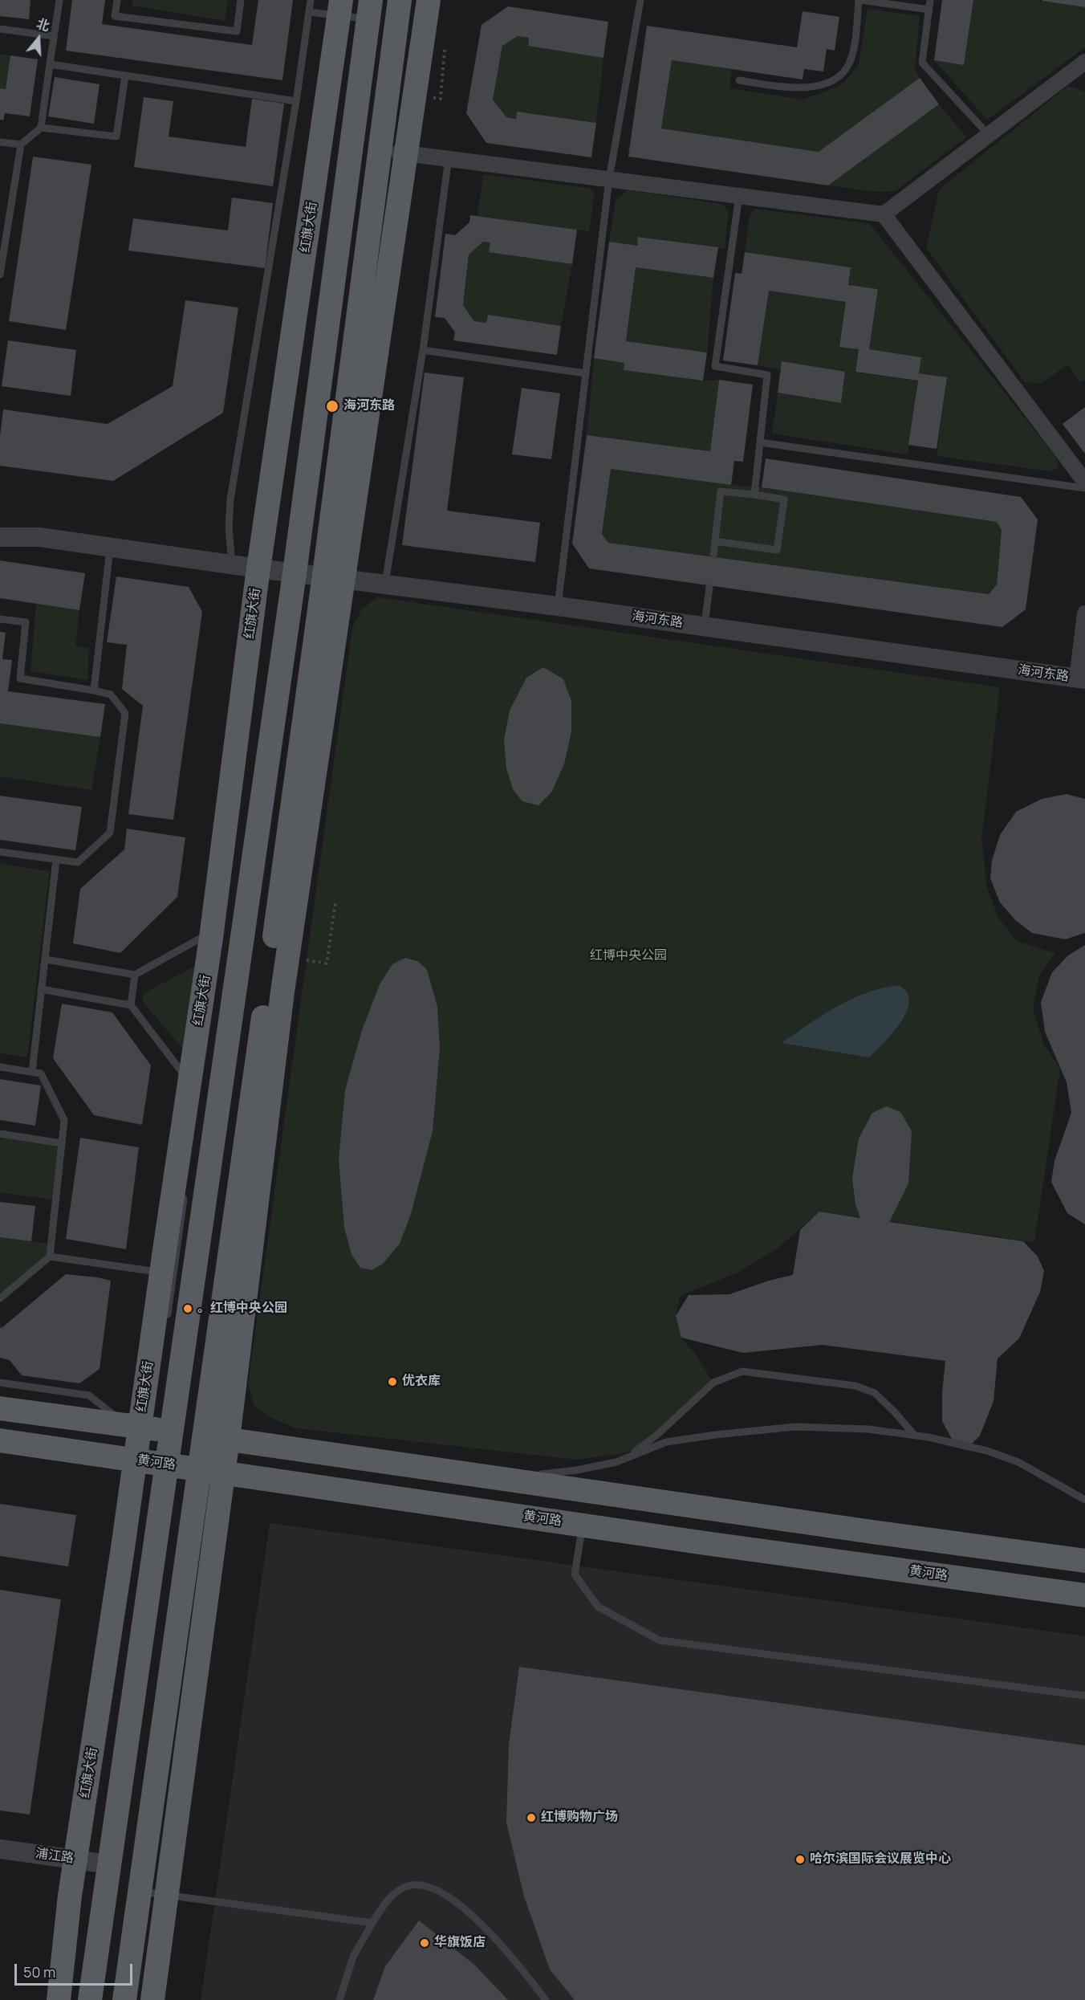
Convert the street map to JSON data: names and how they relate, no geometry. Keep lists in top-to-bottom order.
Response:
{
  "streets": {
    "main road": ["红旗大街", "黄河路"],
    "street": ["海河东路", "浦江路"]
  },
  "crossings": [
    ["红旗大街", "海河东路"],
    ["红旗大街", "黄河路"],
    ["红旗大街", "浦江路"]
  ],
  "parks": ["红博中央公园"],
  "places": [
    "海河东路",
    "。红博中央公园",
    "优衣库",
    "红博购物广场",
    "哈尔滨国际会议展览中心",
    "华旗饭店"
  ],
  "scale_bar": "50 m",
  "north": "top"
}
